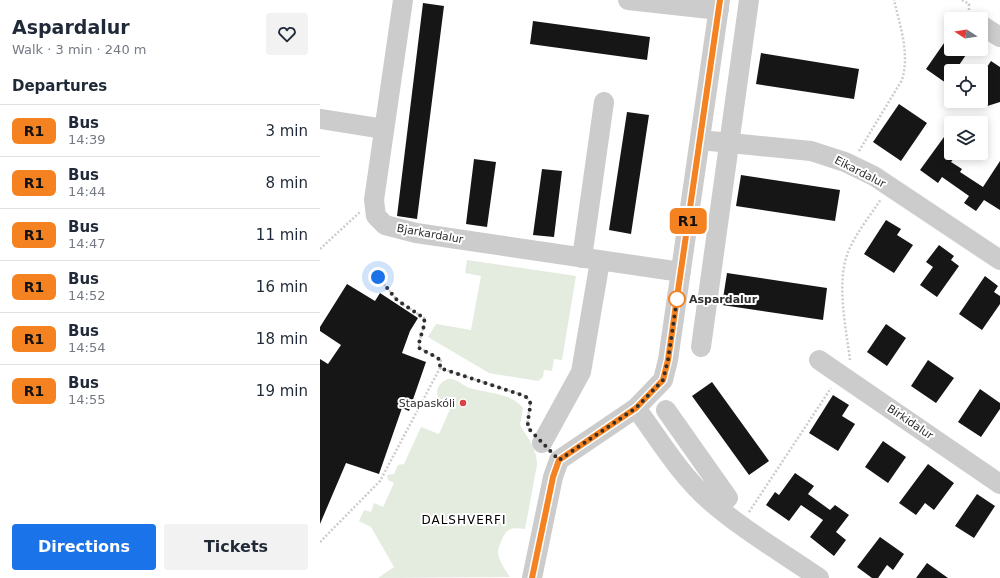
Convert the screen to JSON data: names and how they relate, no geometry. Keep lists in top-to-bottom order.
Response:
{
  "streets": {
    "street": ["Eikardalur", "Bjarkardalur", "Birkidalur"]
  },
  "districts": ["DALSHVERFI"],
  "places": ["Aspardalur", "Stapaskóli"],
  "lines": ["bus line R1"],
  "north": "left",
  "page": {
    "heading": [
      ["Aspardalur", "Walk · 3 min · 240 m"],
      "Departures"
    ],
    "on_map": "R1",
    "list": [
      {
        "mark": "R1",
        "name": "Bus",
        "note": "14:39",
        "value": "3 min"
      },
      {
        "mark": "R1",
        "name": "Bus",
        "note": "14:44",
        "value": "8 min"
      },
      {
        "mark": "R1",
        "name": "Bus",
        "note": "14:47",
        "value": "11 min"
      },
      {
        "mark": "R1",
        "name": "Bus",
        "note": "14:52",
        "value": "16 min"
      },
      {
        "mark": "R1",
        "name": "Bus",
        "note": "14:54",
        "value": "18 min"
      },
      {
        "mark": "R1",
        "name": "Bus",
        "note": "14:55",
        "value": "19 min"
      }
    ],
    "buttons": ["Directions", "Tickets"]
  }
}
